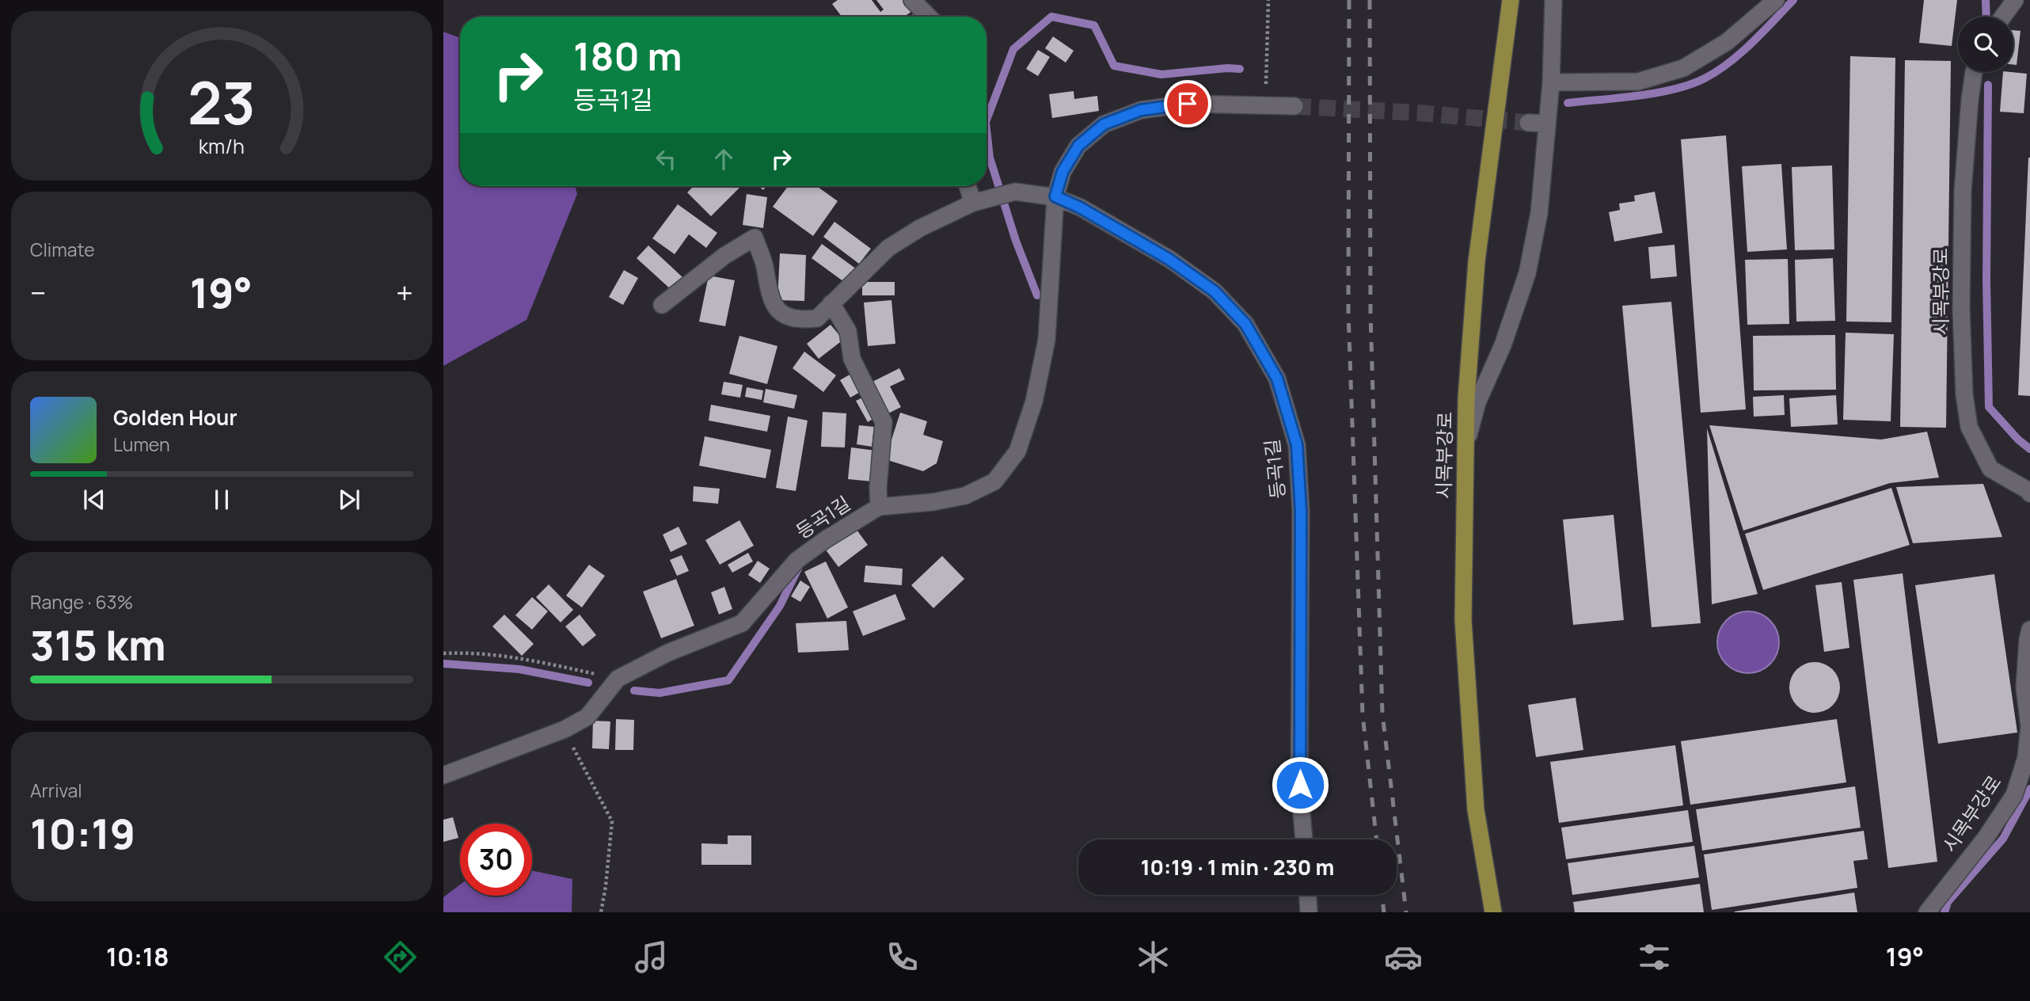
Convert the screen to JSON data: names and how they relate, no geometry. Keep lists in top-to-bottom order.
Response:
{
  "streets": {
    "main road": ["시목부강로"],
    "street": ["등곡1길"]
  },
  "page": {
    "turn": ["180 m", "등곡1길"],
    "tile": [
      "Climate",
      ["Range · 63%", "315 km"],
      ["Arrival", "10:19"]
    ],
    "heat": ["−", "19°", "+"],
    "song": ["Golden Hour", "Lumen"],
    "limit": "30",
    "trip": "10:19 · 1 min · 230 m",
    "tabs": ["10:18", "19°"],
    "gauge": ["23", "km/h"]
  }
}
